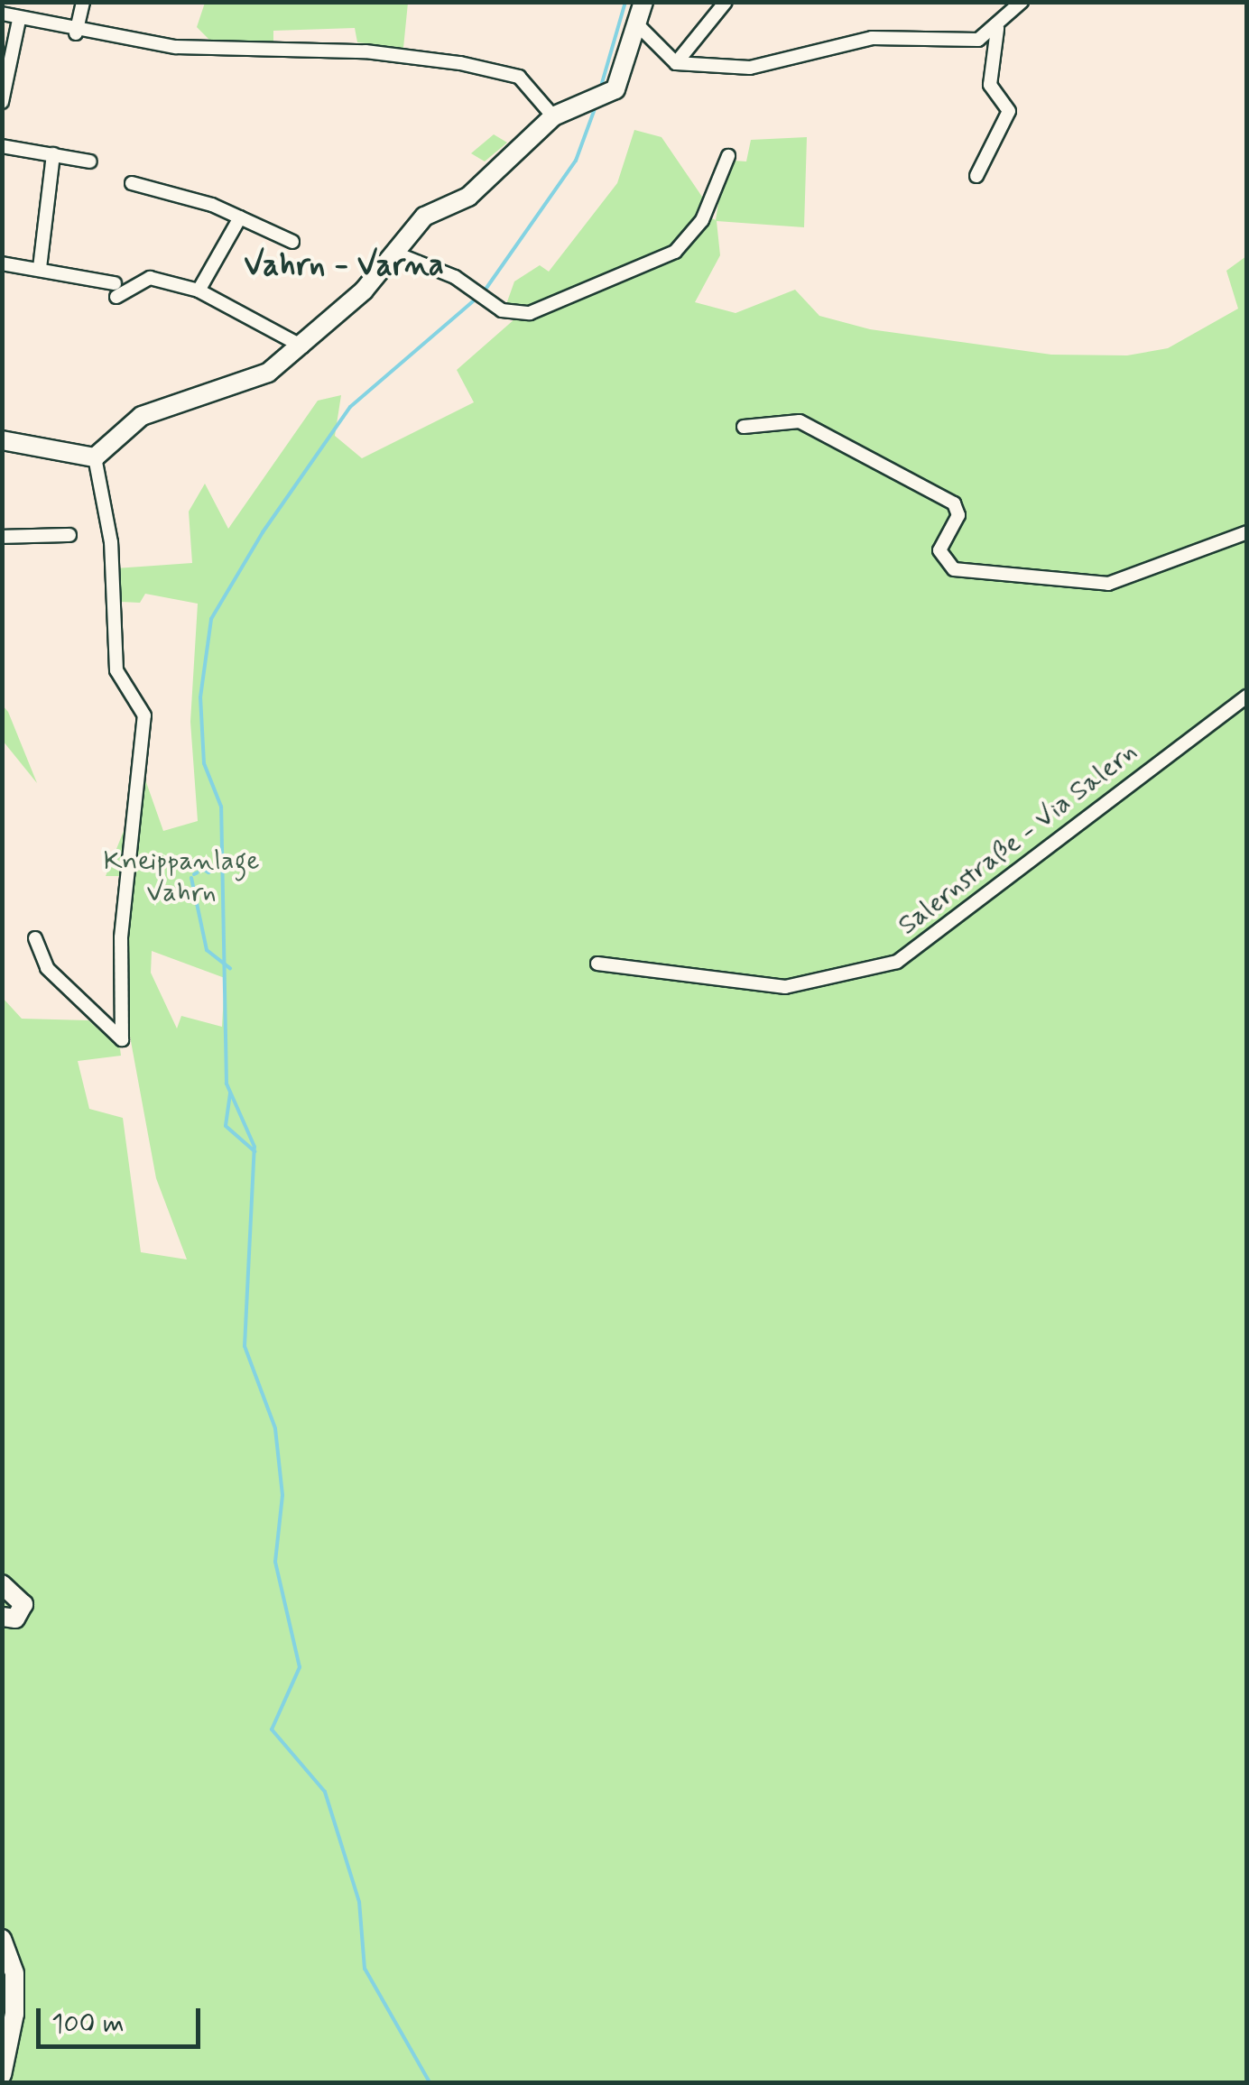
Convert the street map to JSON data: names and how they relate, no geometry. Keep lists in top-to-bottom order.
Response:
{
  "streets": {
    "street": ["Salernstraße - Via Salern"]
  },
  "districts": ["Vahrn - Varna"],
  "parks": ["Kneippanlage Vahrn"],
  "scale_bar": "100 m"
}
